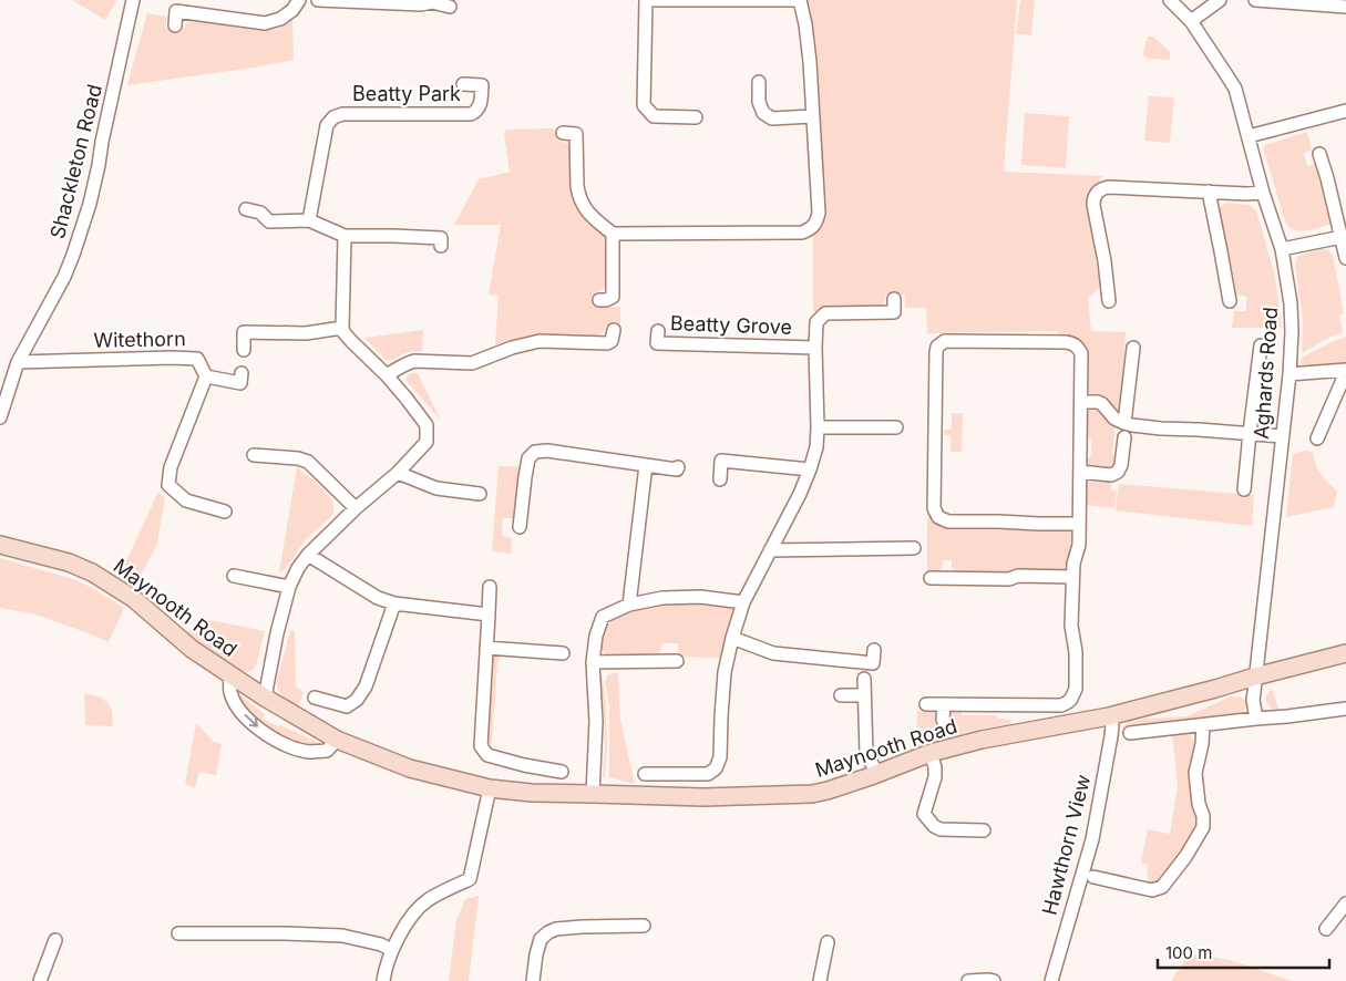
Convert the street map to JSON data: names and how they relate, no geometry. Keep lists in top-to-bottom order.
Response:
{
  "streets": {
    "main road": ["Maynooth Road"],
    "street": [
      "Beatty Park",
      "Shackleton Road",
      "Beatty Grove",
      "Witethorn",
      "Aghards Road",
      "Hawthorn View"
    ]
  },
  "crossings": [
    ["Shackleton Road", "Witethorn"],
    ["Aghards Road", "Maynooth Road"],
    ["Maynooth Road", "Hawthorn View"]
  ],
  "scale_bar": "100 m"
}
